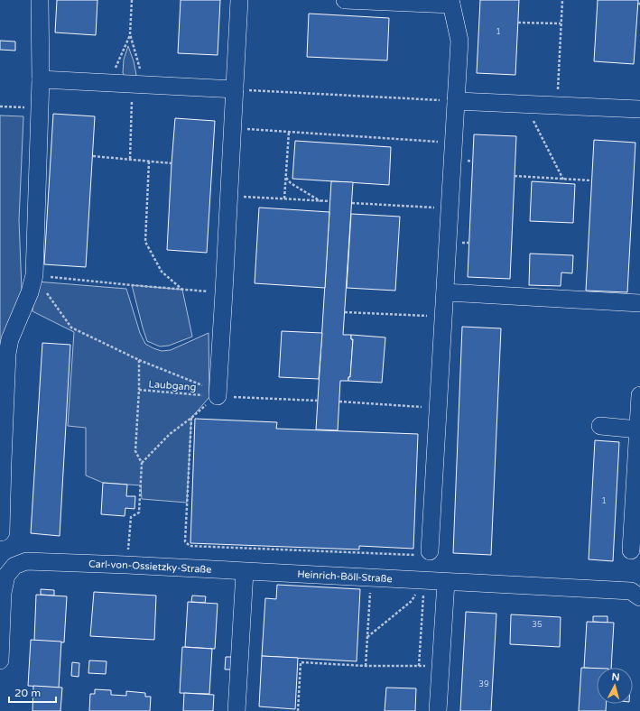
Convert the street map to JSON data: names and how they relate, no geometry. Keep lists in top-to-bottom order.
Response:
{
  "streets": {
    "street": ["Carl-von-Ossietzky-Straße", "Heinrich-Böll-Straße"],
    "path": ["Laubgang"]
  },
  "crossings": [
    ["Carl-von-Ossietzky-Straße", "Heinrich-Böll-Straße"]
  ],
  "house_numbers": [
    "1",
    "1",
    "35",
    "39"
  ],
  "scale_bar": "20 m",
  "north": "top"
}
